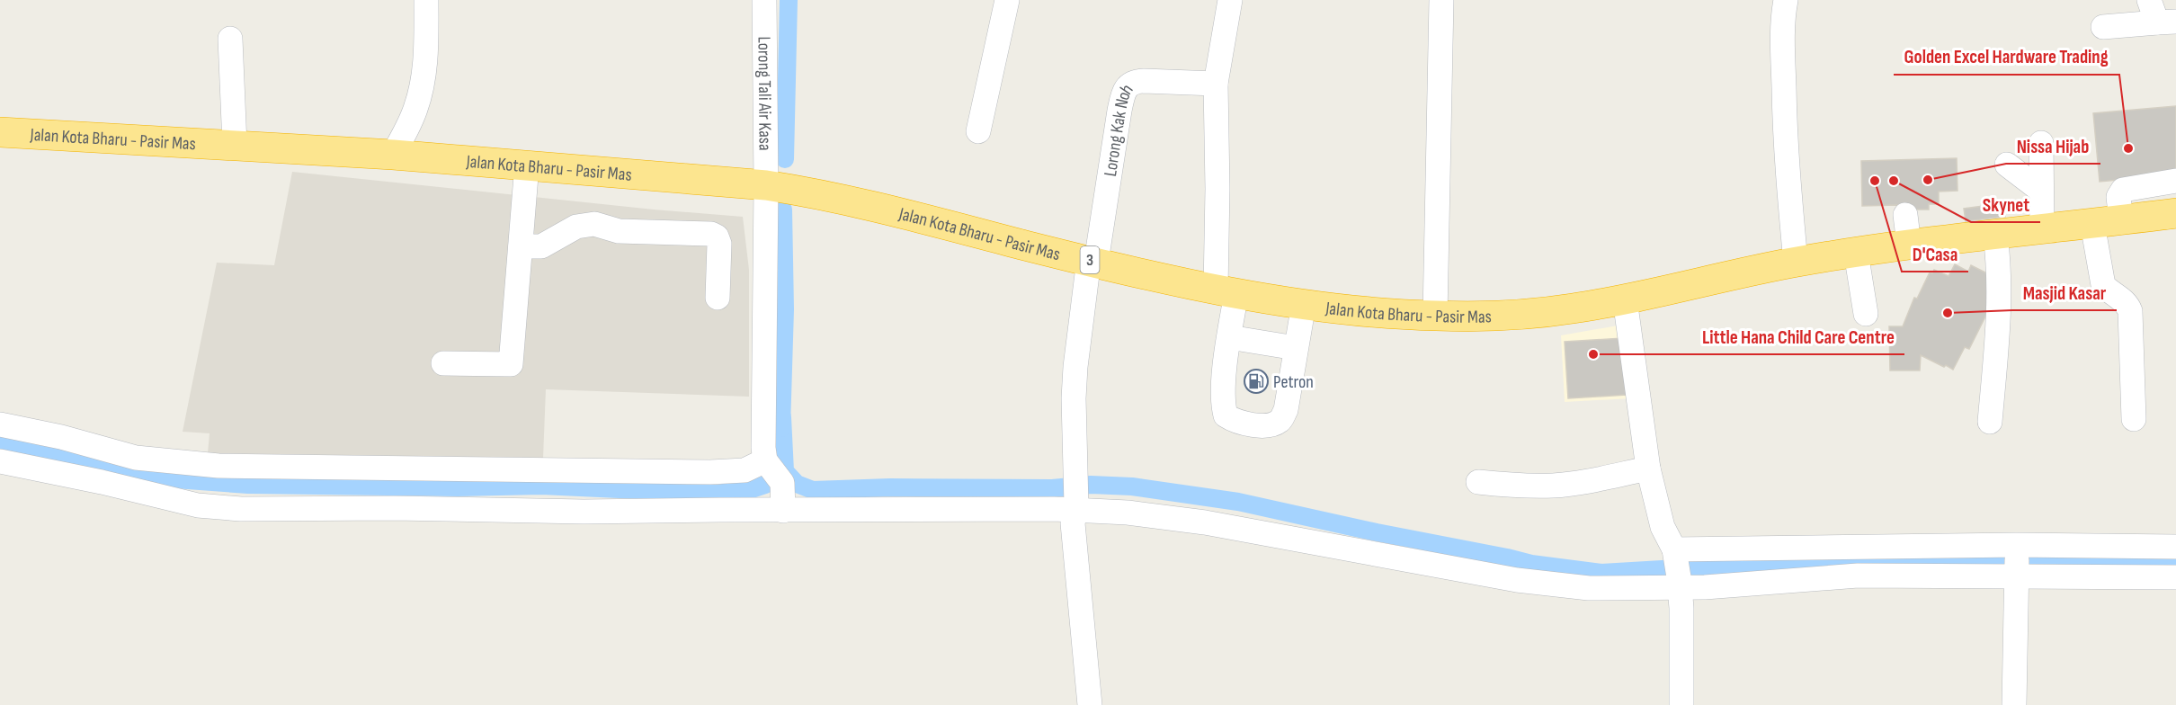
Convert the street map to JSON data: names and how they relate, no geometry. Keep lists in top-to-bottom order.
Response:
{
  "streets": {
    "highway": ["Jalan Kota Bharu - Pasir Mas", "3"],
    "street": ["Lorong Tali Air Kasa", "Lorong Kak Noh"]
  },
  "crossings": [
    ["Lorong Tali Air Kasa", "Jalan Kota Bharu - Pasir Mas"],
    ["Lorong Kak Noh", "Jalan Kota Bharu - Pasir Mas"]
  ],
  "places": {
    "other": [
      "Golden Excel Hardware Trading",
      "Nissa Hijab",
      "D'Casa",
      "Skynet",
      "Masjid Kasar",
      "Little Hana Child Care Centre"
    ],
    "fuel station": ["Petron"]
  }
}
